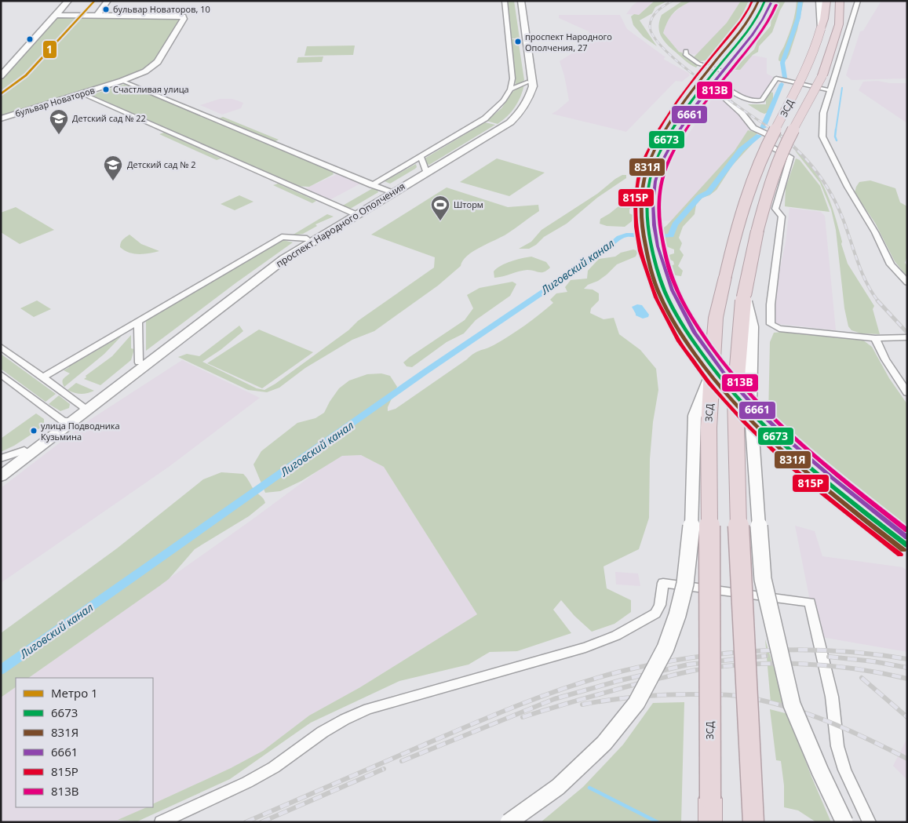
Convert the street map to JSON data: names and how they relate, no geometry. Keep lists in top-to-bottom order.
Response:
{
  "streets": {
    "highway": ["ЗСД"],
    "main road": ["бульвар Новаторов", "проспект Народного Ополчения"]
  },
  "water": ["Лиговский канал"],
  "places": {
    "other": [
      "бульвар Новаторов, 10",
      "проспект Народного Ополчения, 27",
      "Счастливая улица",
      "улица Подводника Кузьмина"
    ],
    "school or university": ["Детский сад № 22", "Детский сад № 2"],
    "sports": ["Шторм"]
  },
  "lines": [
    "metro line 1",
    "transit line 6673",
    "transit line 831Я",
    "transit line 815Р",
    "transit line 6661",
    "transit line 813В"
  ],
  "legend": [
    "Метро 1",
    "6673",
    "831Я",
    "6661",
    "815Р",
    "813В"
  ]
}
